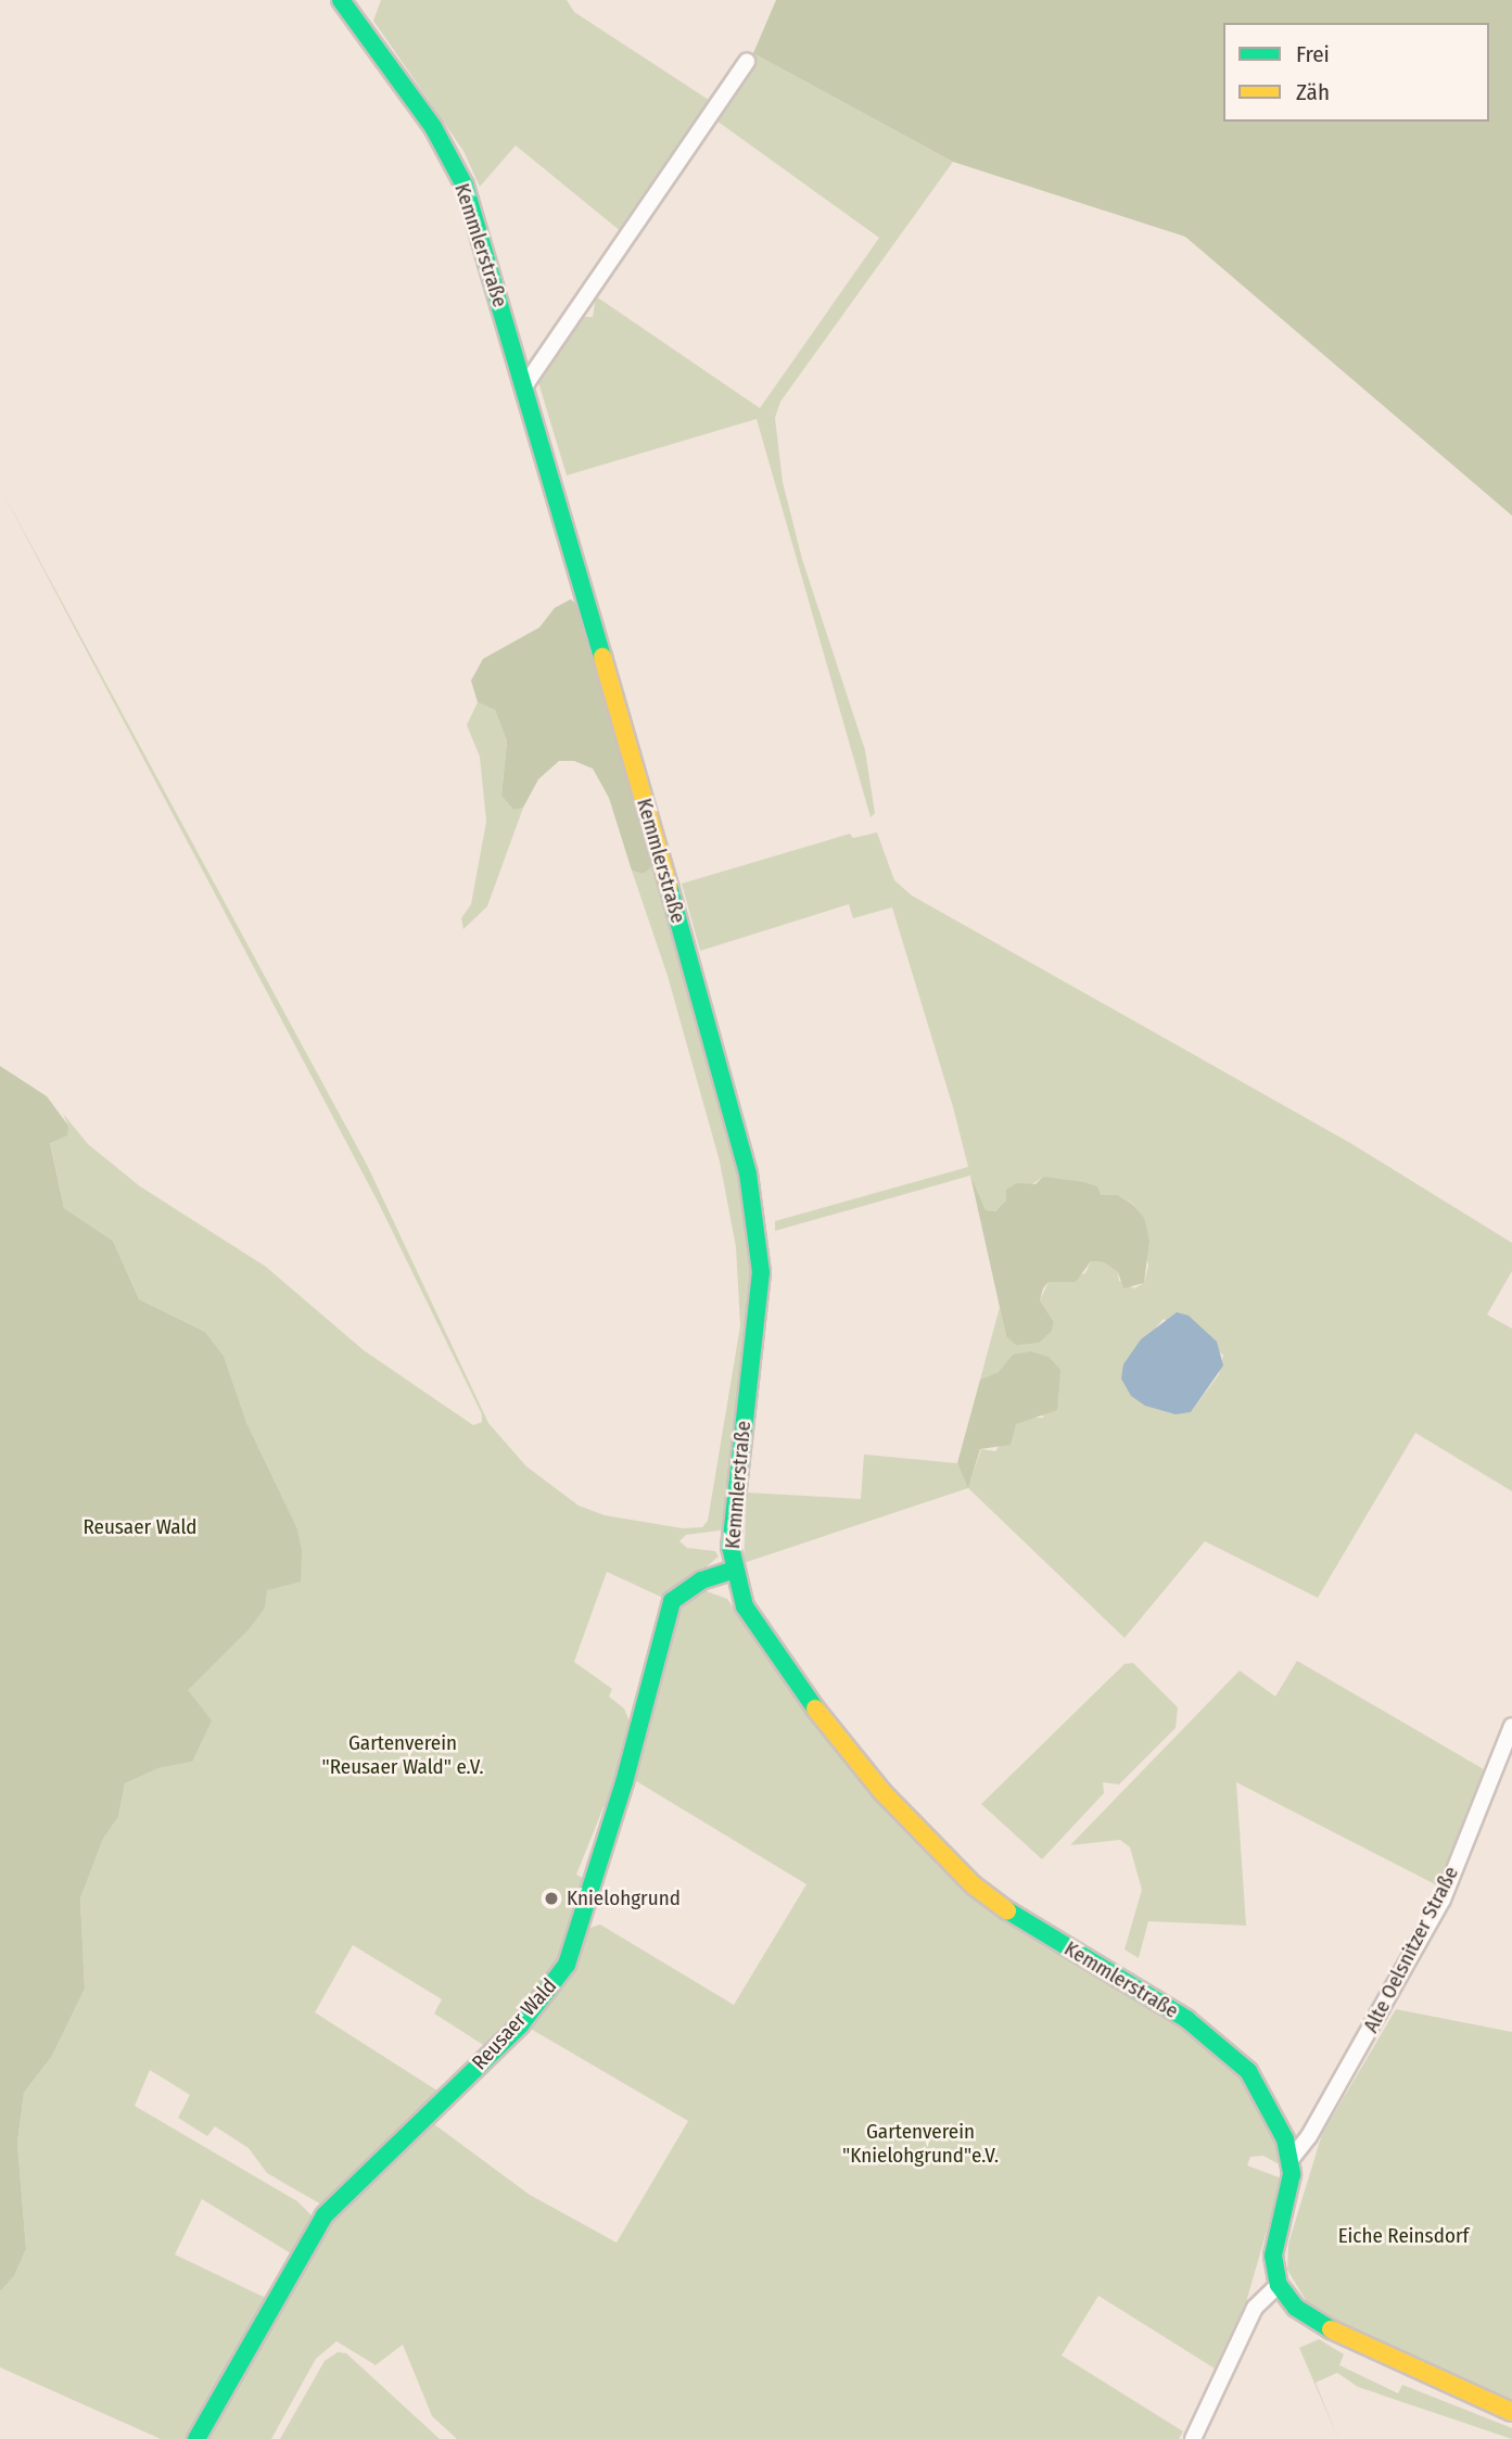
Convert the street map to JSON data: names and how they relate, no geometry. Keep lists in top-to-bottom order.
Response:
{
  "streets": {
    "street": ["Kemmlerstraße", "Alte Oelsnitzer Straße", "Reusaer Wald"]
  },
  "crossings": [
    ["Kemmlerstraße", "Alte Oelsnitzer Straße"],
    ["Kemmlerstraße", "Reusaer Wald"]
  ],
  "parks": [
    "Reusaer Wald",
    "Gartenverein \"Reusaer Wald\" e.V.",
    "Gartenverein \"Knielohgrund\"e.V.",
    "Eiche Reinsdorf"
  ],
  "places": ["Knielohgrund"],
  "legend": ["Frei", "Zäh"]
}
